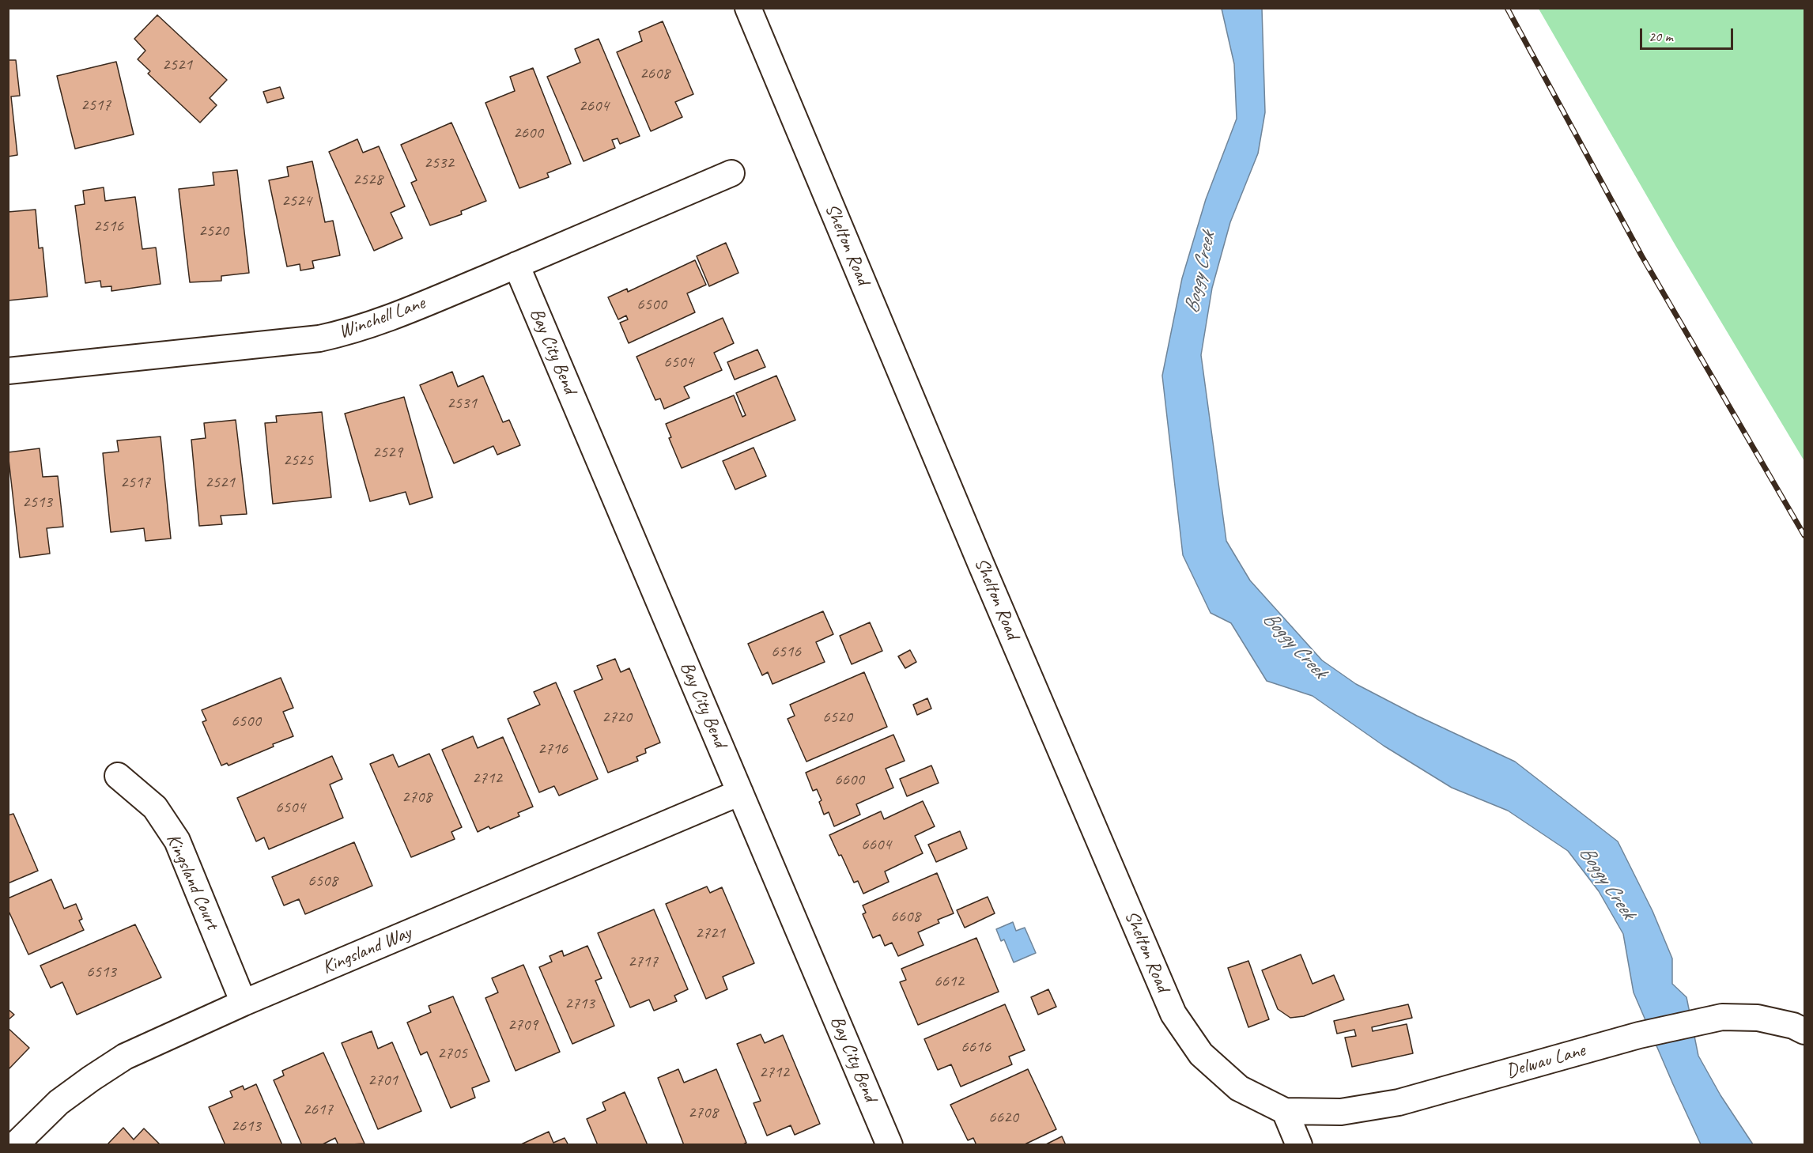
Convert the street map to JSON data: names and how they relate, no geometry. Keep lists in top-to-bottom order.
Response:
{
  "streets": {
    "street": [
      "Shelton Road",
      "Winchell Lane",
      "Bay City Bend",
      "Kingsland Court",
      "Kingsland Way",
      "Delwau Lane"
    ]
  },
  "crossings": [
    ["Shelton Road", "Delwau Lane"],
    ["Winchell Lane", "Bay City Bend"],
    ["Bay City Bend", "Kingsland Way"],
    ["Kingsland Court", "Kingsland Way"]
  ],
  "water": ["Boggy Creek"],
  "house_numbers": [
    "2521",
    "2608",
    "2517",
    "2604",
    "2600",
    "2532",
    "2528",
    "2524",
    "2516",
    "2520",
    "6500",
    "6504",
    "2531",
    "2529",
    "2525",
    "2517",
    "2521",
    "2513",
    "6516",
    "2720",
    "6520",
    "6500",
    "2716",
    "2712",
    "6600",
    "2708",
    "6504",
    "6604",
    "6508",
    "6608",
    "2721",
    "2717",
    "6513",
    "6612",
    "2713",
    "2709",
    "6616",
    "2705",
    "2712",
    "2701",
    "2617",
    "2708",
    "6620",
    "2613"
  ],
  "scale_bar": "20 m"
}
